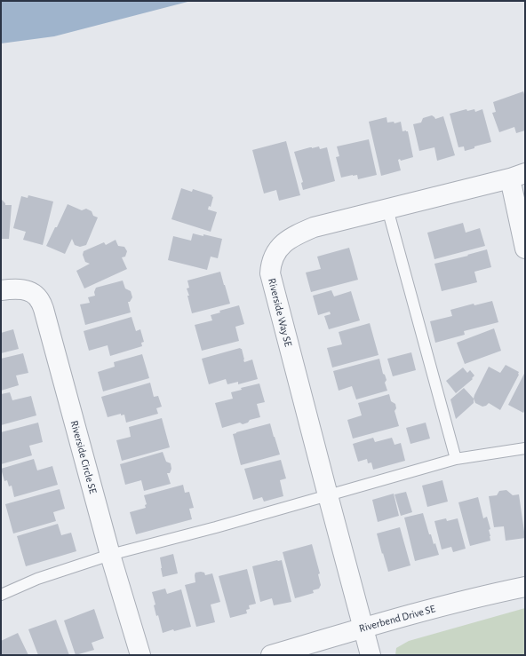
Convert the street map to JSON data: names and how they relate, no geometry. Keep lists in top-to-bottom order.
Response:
{
  "streets": {
    "street": ["Riverside Way SE", "Riverside Circle SE", "Riverbend Drive SE"]
  },
  "crossings": [
    ["Riverside Way SE", "Riverbend Drive SE"]
  ]
}
